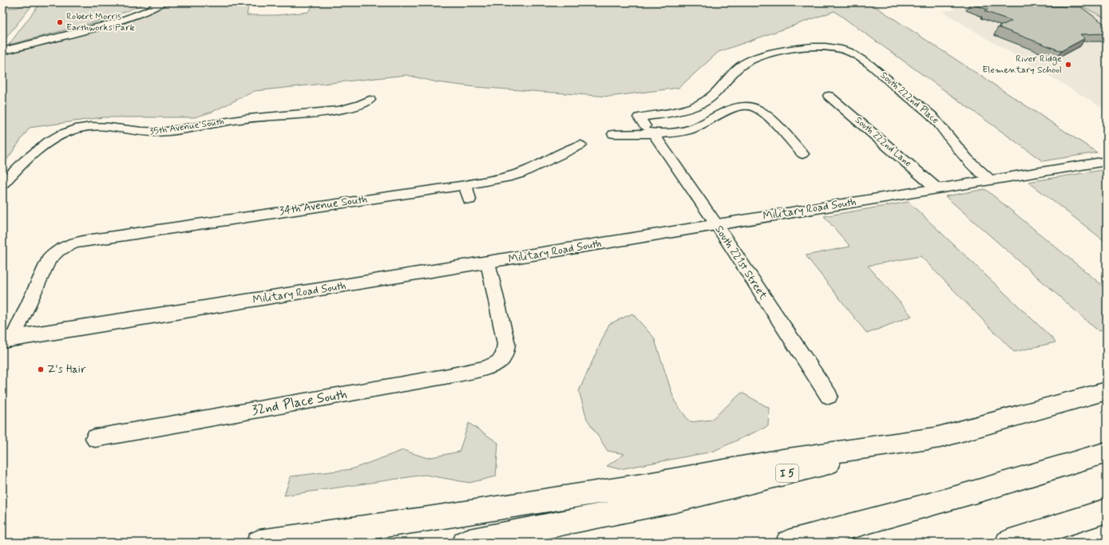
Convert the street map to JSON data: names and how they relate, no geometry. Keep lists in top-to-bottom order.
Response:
{
  "streets": {
    "main road": ["Military Road South", "I 5"],
    "street": [
      "South 222nd Place",
      "35th Avenue South",
      "South 222nd Lane",
      "34th Avenue South",
      "South 221st Street",
      "32nd Place South"
    ]
  },
  "crossings": [
    ["South 222nd Place", "Military Road South"],
    ["South 222nd Place", "South 221st Street"],
    ["South 222nd Lane", "Military Road South"],
    ["34th Avenue South", "Military Road South"],
    ["Military Road South", "South 221st Street"],
    ["Military Road South", "32nd Place South"]
  ],
  "places": ["Robert Morris Earthworks Park", "River Ridge Elementary School", "Z's Hair"]
}
